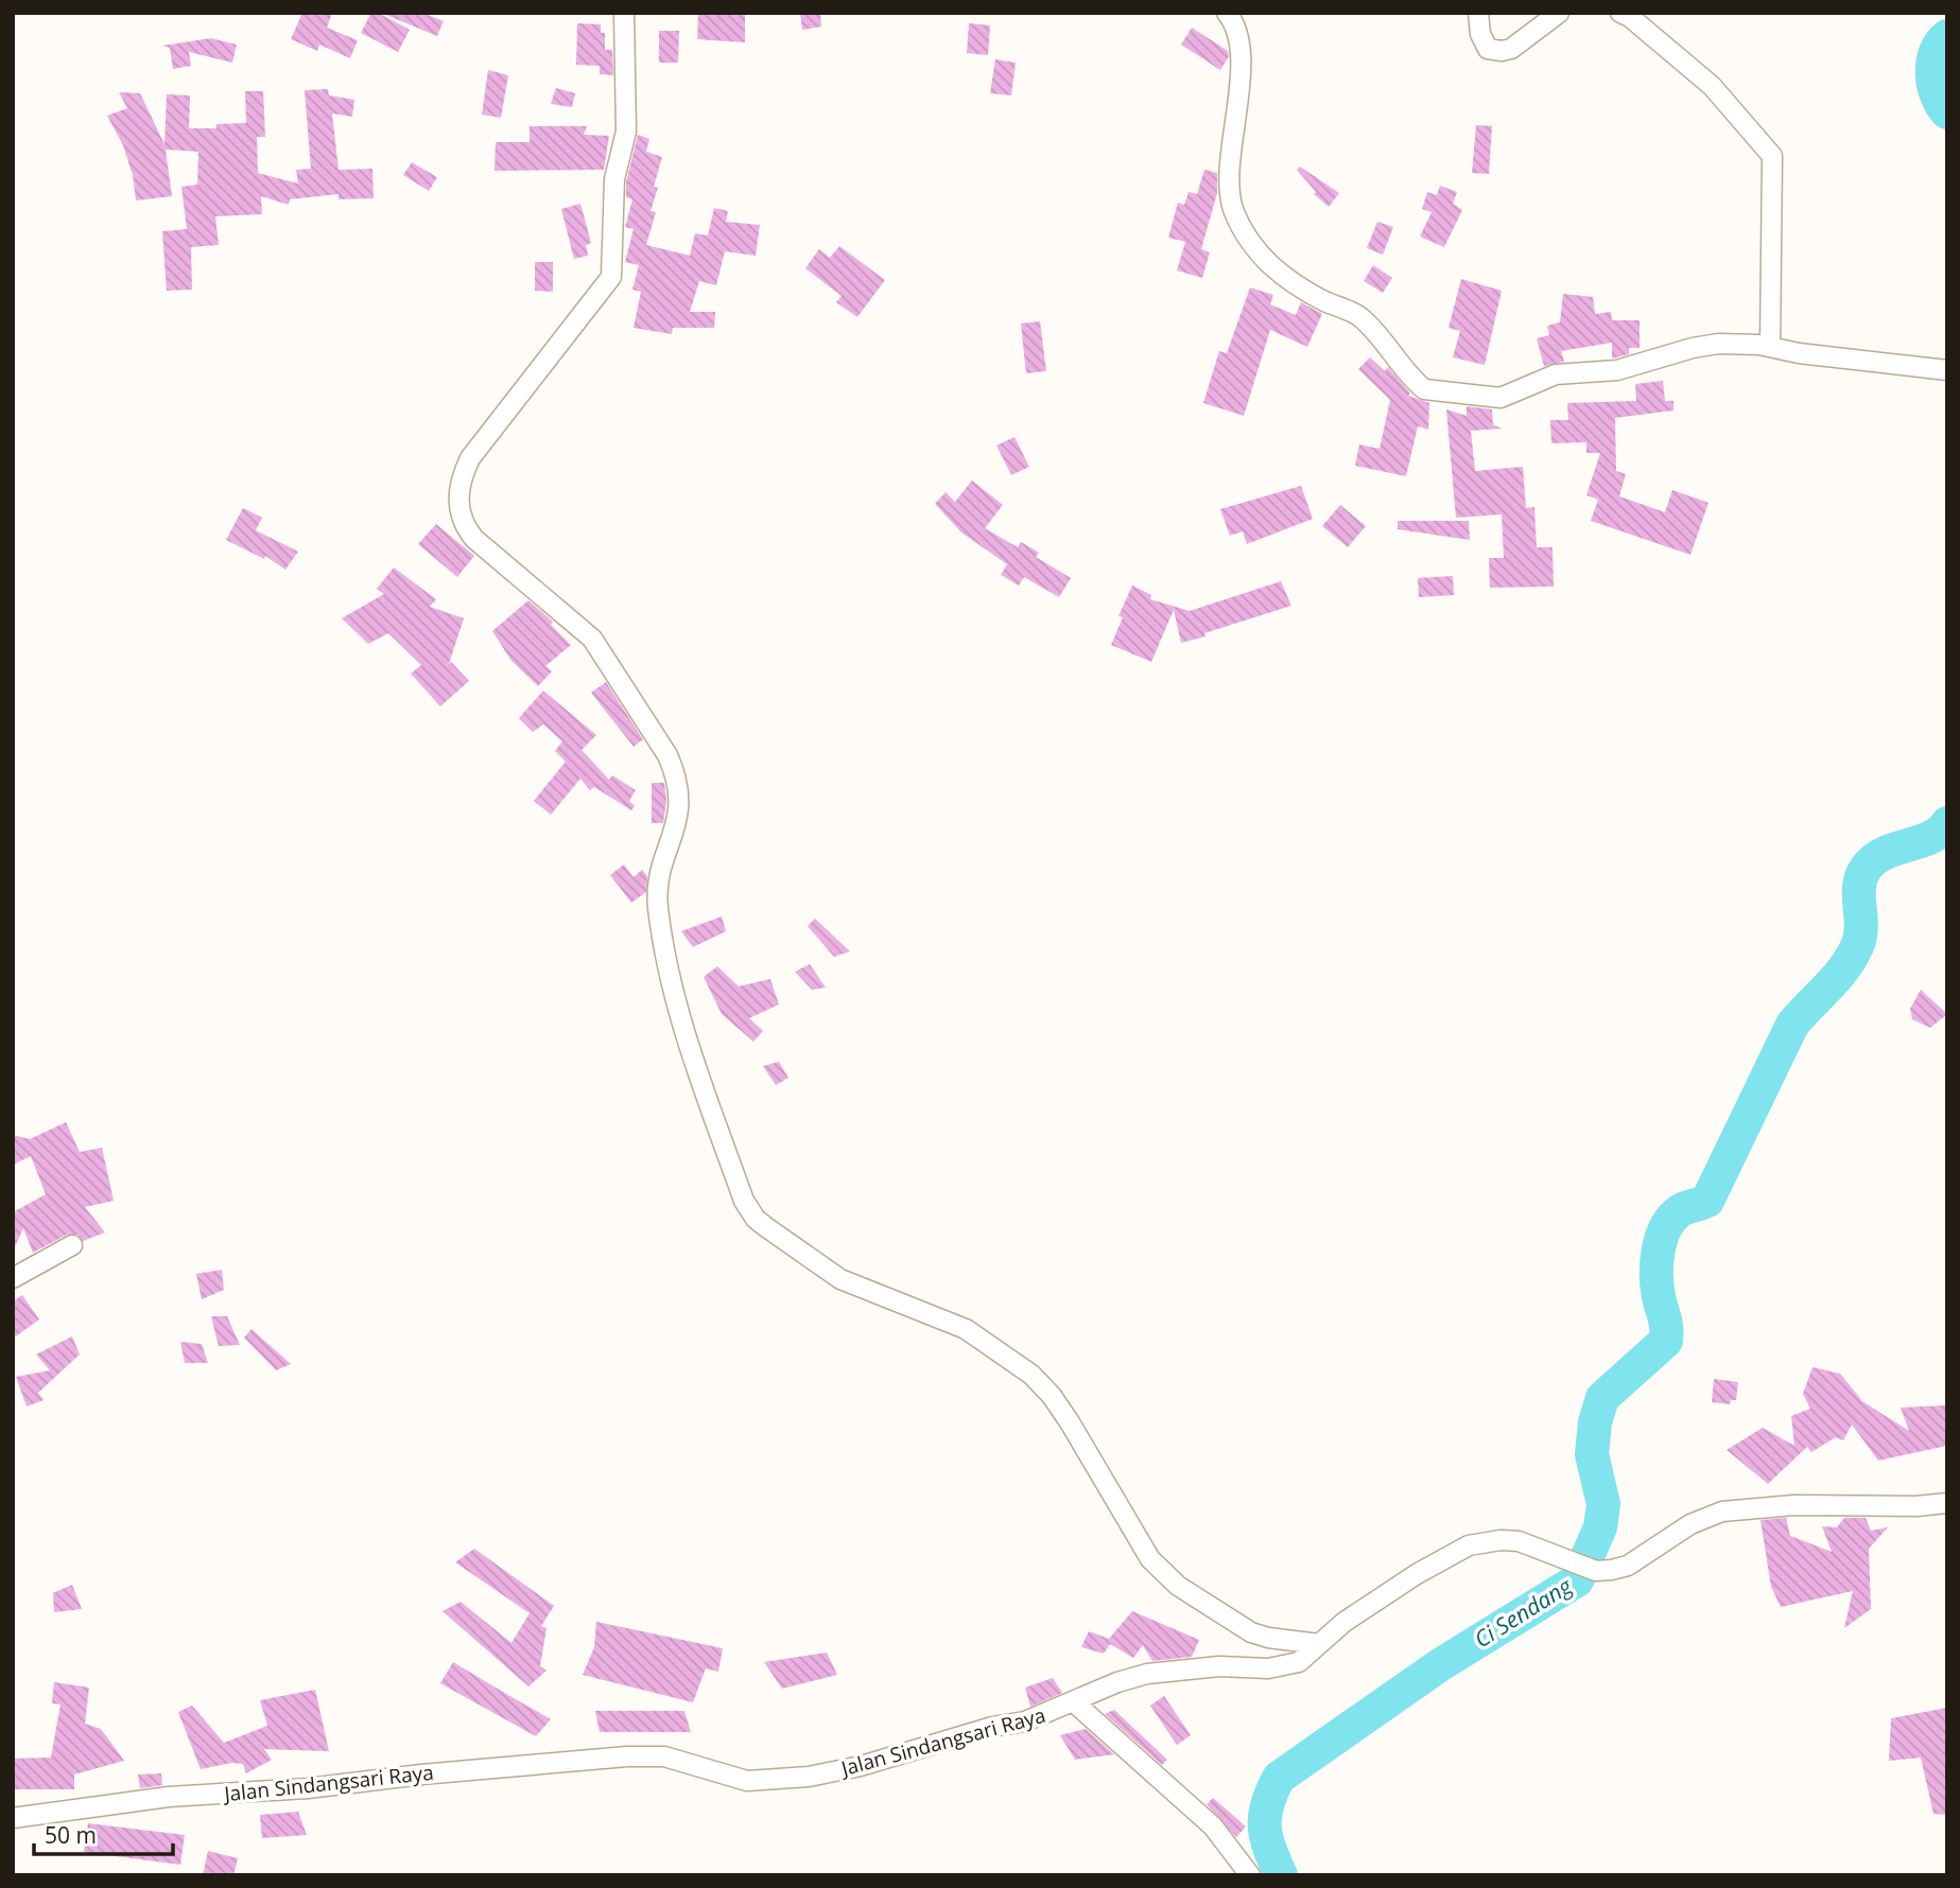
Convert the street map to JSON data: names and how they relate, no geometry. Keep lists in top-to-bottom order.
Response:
{
  "streets": {
    "street": ["Jalan Sindangsari Raya"]
  },
  "water": ["Ci Sendang"],
  "scale_bar": "50 m"
}
